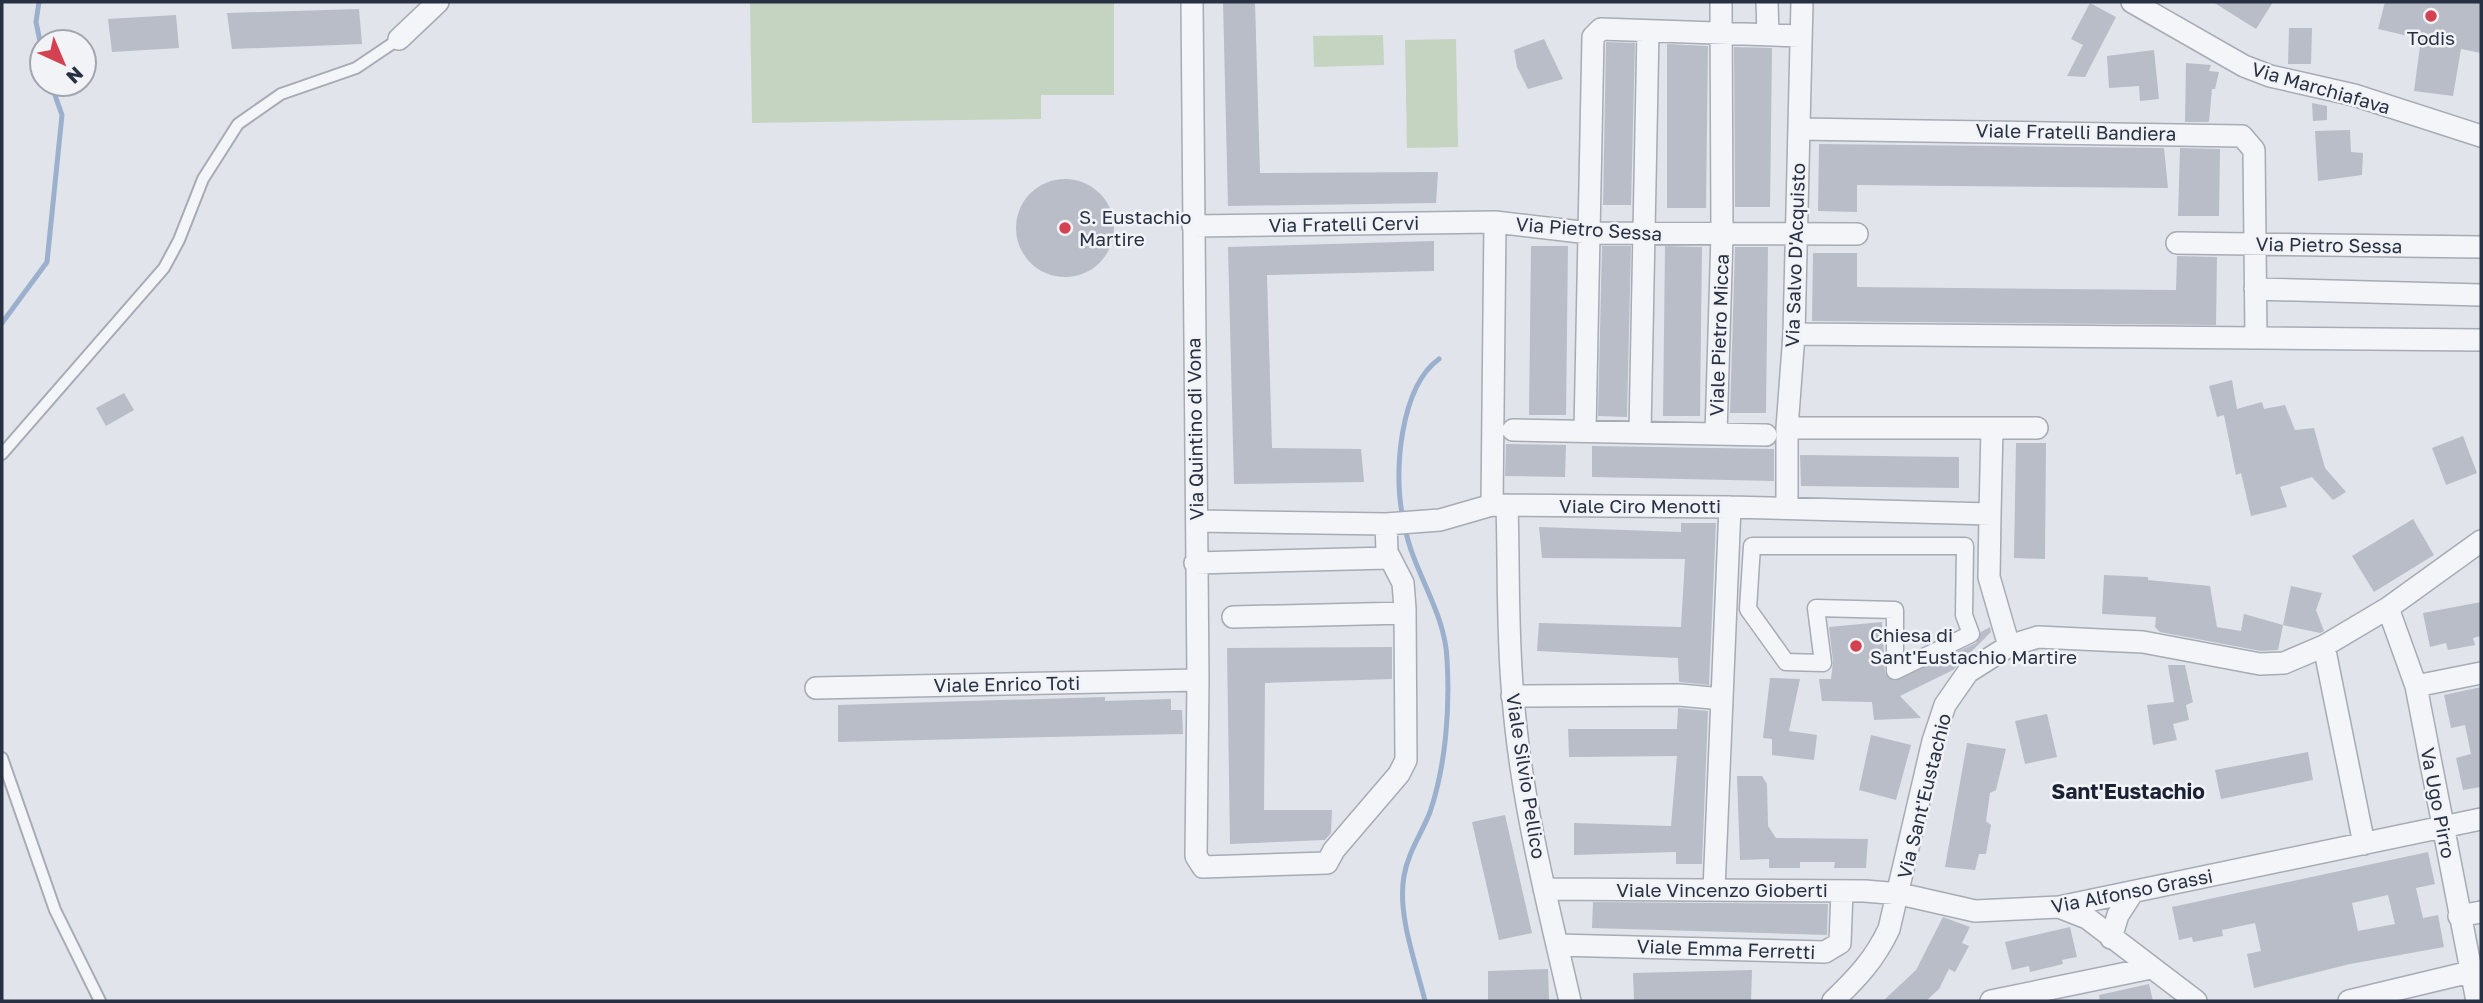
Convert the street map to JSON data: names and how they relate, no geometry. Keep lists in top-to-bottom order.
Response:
{
  "streets": {
    "street": [
      "Via Marchiafava",
      "Viale Fratelli Bandiera",
      "Via Fratelli Cervi",
      "Via Pietro Sessa",
      "Via Salvo D'Acquisto",
      "Viale Pietro Micca",
      "Via Quintino di Vona",
      "Viale Ciro Menotti",
      "Viale Enrico Toti",
      "Viale Silvio Pellico",
      "Via Sant'Eustachio",
      "Va Ugo Pirro",
      "Viale Vincenzo Gioberti",
      "Via Alfonso Grassi",
      "Viale Emma Ferretti"
    ]
  },
  "crossings": [
    ["Viale Fratelli Bandiera", "Via Pietro Sessa"],
    ["Viale Fratelli Bandiera", "Via Salvo D'Acquisto"],
    ["Via Fratelli Cervi", "Via Pietro Sessa"],
    ["Via Fratelli Cervi", "Via Quintino di Vona"],
    ["Via Pietro Sessa", "Via Salvo D'Acquisto"],
    ["Via Pietro Sessa", "Viale Pietro Micca"],
    ["Via Pietro Sessa", "Viale Ciro Menotti"],
    ["Via Pietro Sessa", "Viale Silvio Pellico"],
    ["Via Salvo D'Acquisto", "Viale Ciro Menotti"],
    ["Via Quintino di Vona", "Viale Ciro Menotti"],
    ["Via Quintino di Vona", "Viale Enrico Toti"],
    ["Viale Ciro Menotti", "Viale Silvio Pellico"],
    ["Viale Silvio Pellico", "Viale Vincenzo Gioberti"],
    ["Viale Silvio Pellico", "Viale Emma Ferretti"],
    ["Via Sant'Eustachio", "Va Ugo Pirro"],
    ["Via Sant'Eustachio", "Viale Vincenzo Gioberti"],
    ["Via Sant'Eustachio", "Via Alfonso Grassi"],
    ["Va Ugo Pirro", "Via Alfonso Grassi"],
    ["Viale Vincenzo Gioberti", "Via Alfonso Grassi"],
    ["Viale Vincenzo Gioberti", "Viale Emma Ferretti"]
  ],
  "districts": ["Sant'Eustachio"],
  "places": ["Todis", "S. Eustachio Martire", "Chiesa di Sant'Eustachio Martire"],
  "north": "bottom right"
}
